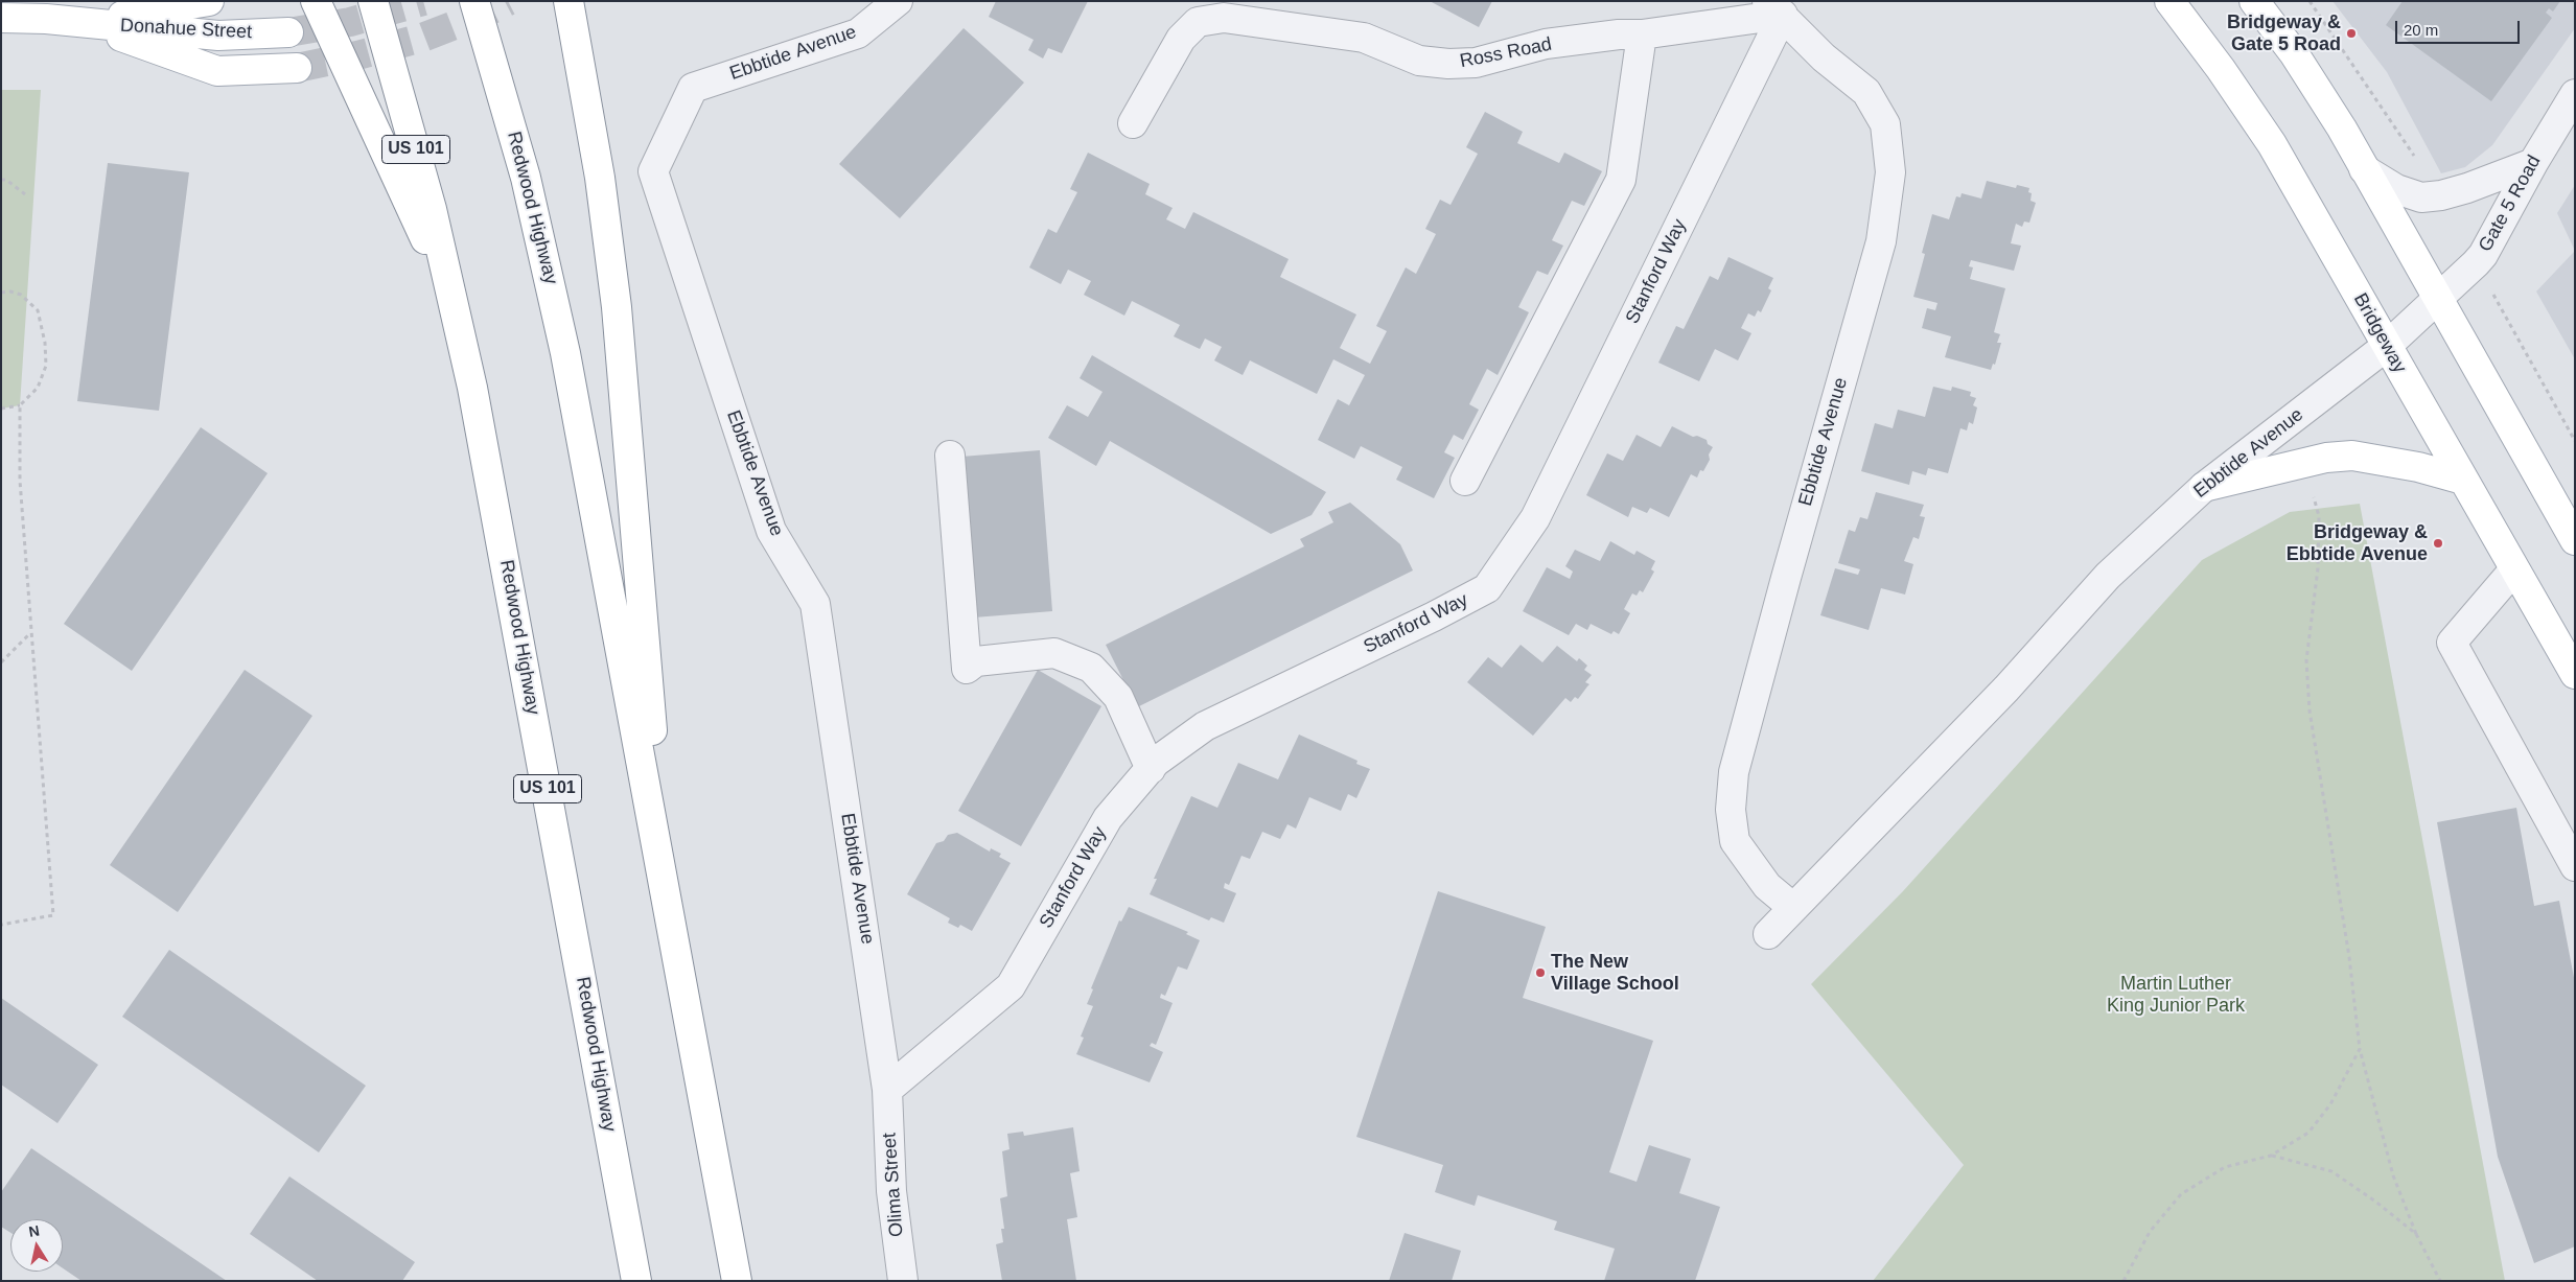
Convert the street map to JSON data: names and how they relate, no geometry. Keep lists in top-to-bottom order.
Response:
{
  "streets": {
    "main road": [
      "Donahue Street",
      "US 101",
      "Redwood Highway",
      "Bridgeway"
    ],
    "street": [
      "Ebbtide Avenue",
      "Ross Road",
      "Gate 5 Road",
      "Stanford Way",
      "Olima Street"
    ]
  },
  "crossings": [
    ["Ebbtide Avenue", "Ross Road"],
    ["Ebbtide Avenue", "Gate 5 Road"],
    ["Ebbtide Avenue", "Stanford Way"],
    ["Ebbtide Avenue", "Bridgeway"],
    ["Ebbtide Avenue", "Olima Street"],
    ["Ross Road", "Stanford Way"],
    ["Stanford Way", "Olima Street"]
  ],
  "parks": ["Martin Luther King Junior Park"],
  "places": ["Bridgeway & Gate 5 Road", "Bridgeway & Ebbtide Avenue", "The New Village School"],
  "scale_bar": "20 m",
  "north": "top"
}
